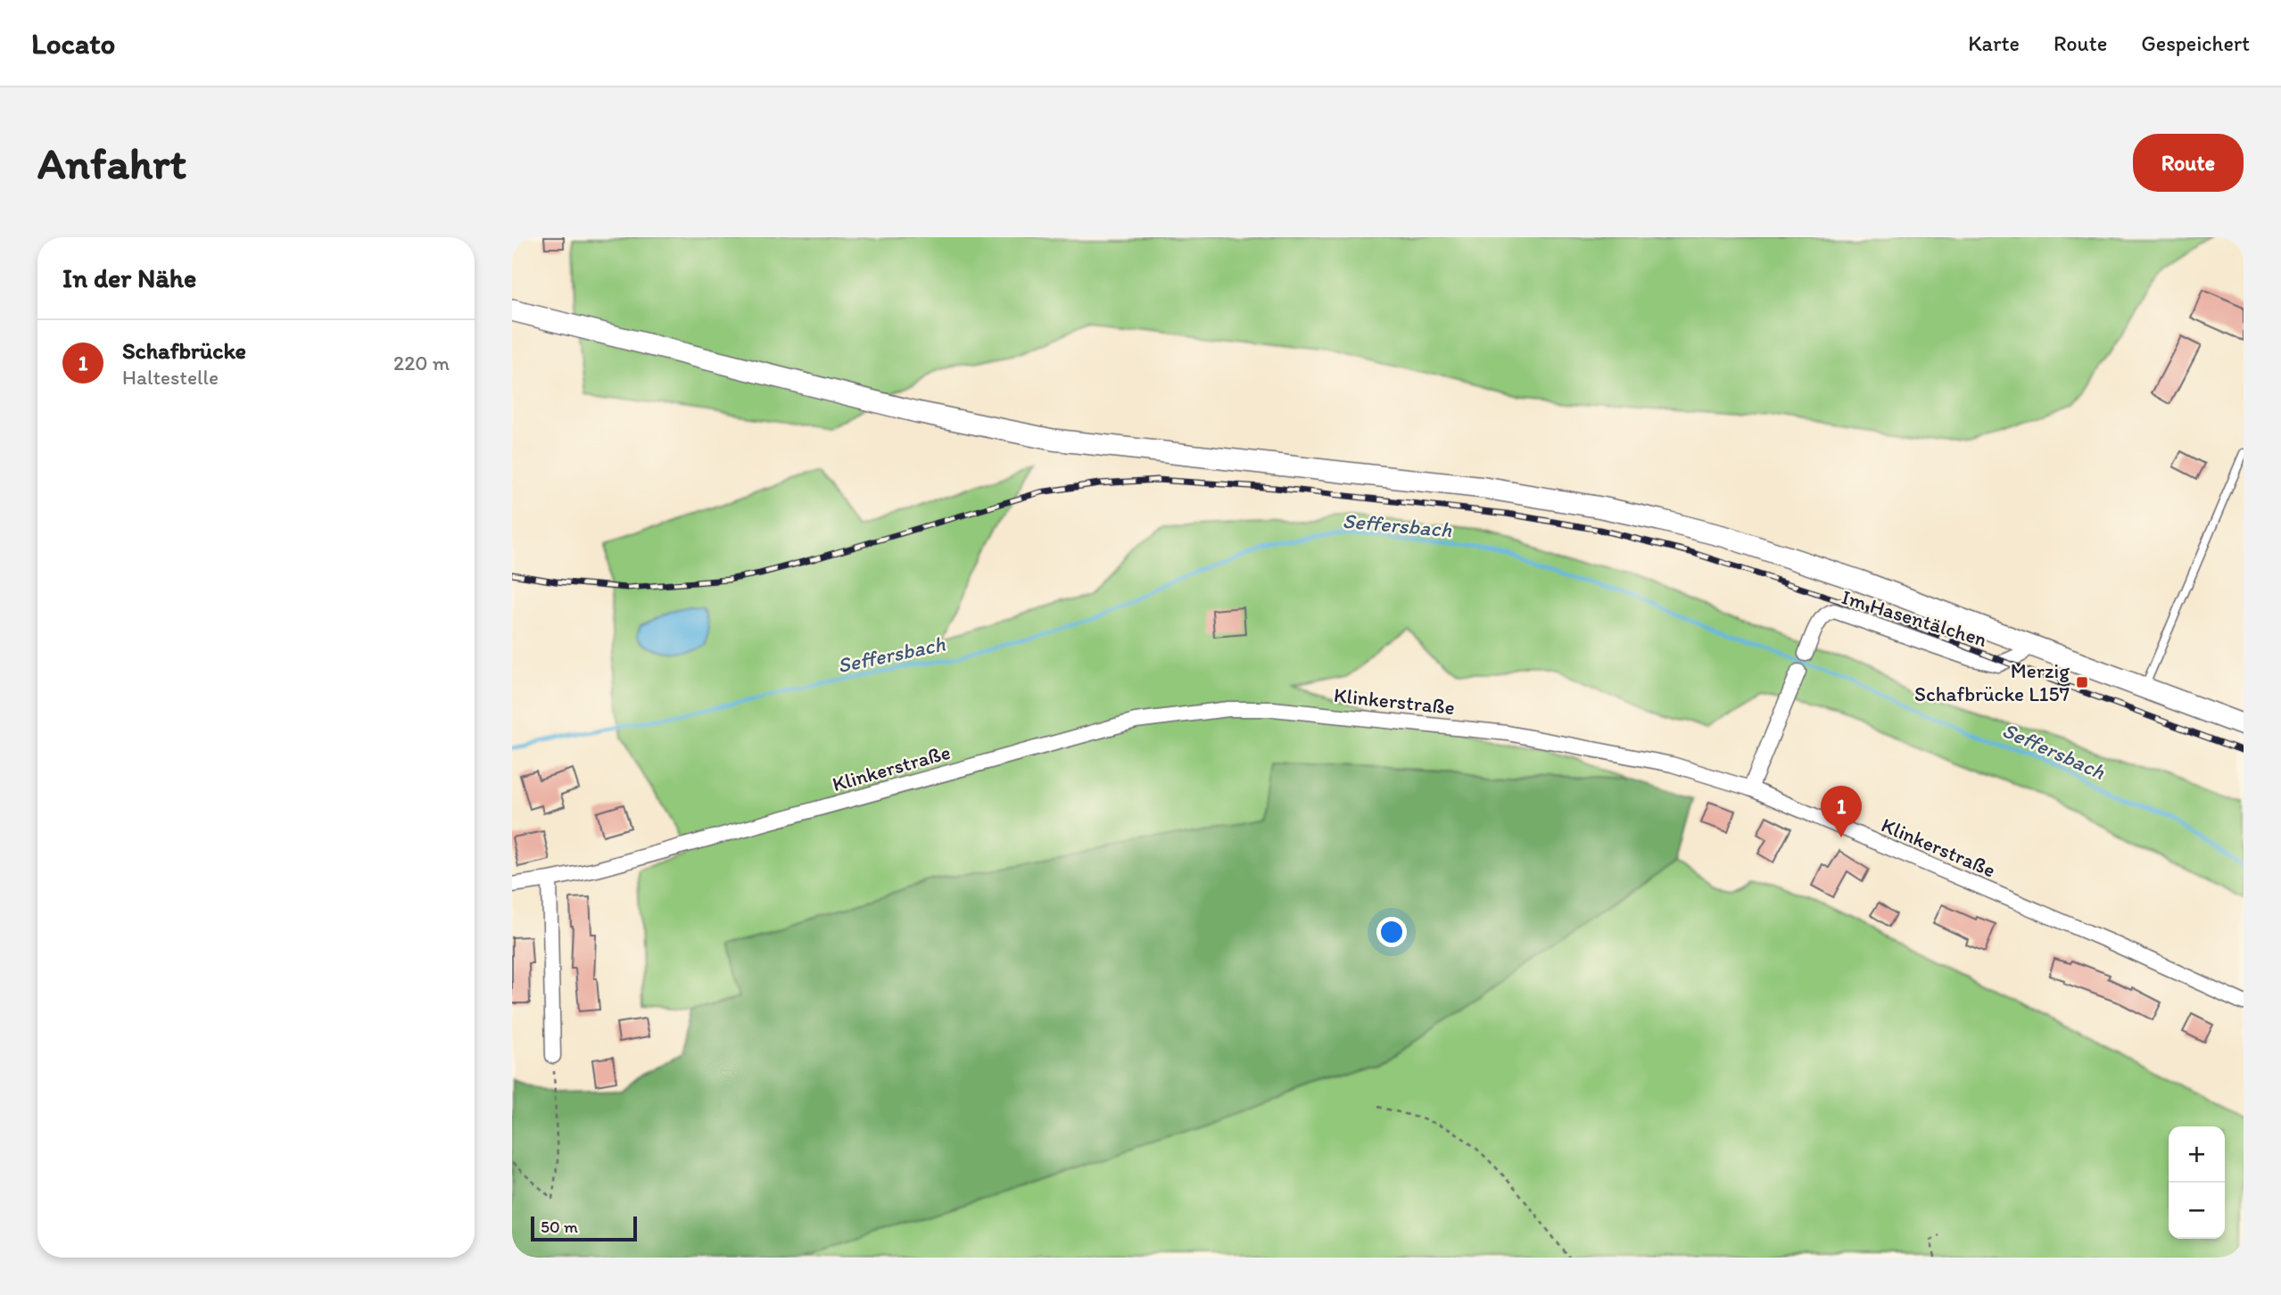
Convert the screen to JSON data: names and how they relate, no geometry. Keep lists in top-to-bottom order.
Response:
{
  "streets": {
    "street": ["Im Hasentälchen", "Klinkerstraße"]
  },
  "water": ["Seffersbach"],
  "places": {
    "transit": ["Merzig Schafbrücke L157"]
  },
  "scale_bar": "50 m",
  "page": {
    "header": "Locato",
    "nav": ["Karte", "Route", "Gespeichert"],
    "buttons": "Route",
    "title": "Anfahrt",
    "heading": "In der Nähe",
    "list": [
      {
        "mark": "1",
        "name": "Schafbrücke",
        "note": "Haltestelle",
        "value": "220 m"
      }
    ],
    "pins": "1",
    "map_buttons": ["+", "−"],
    "scale": "50 m"
  }
}
